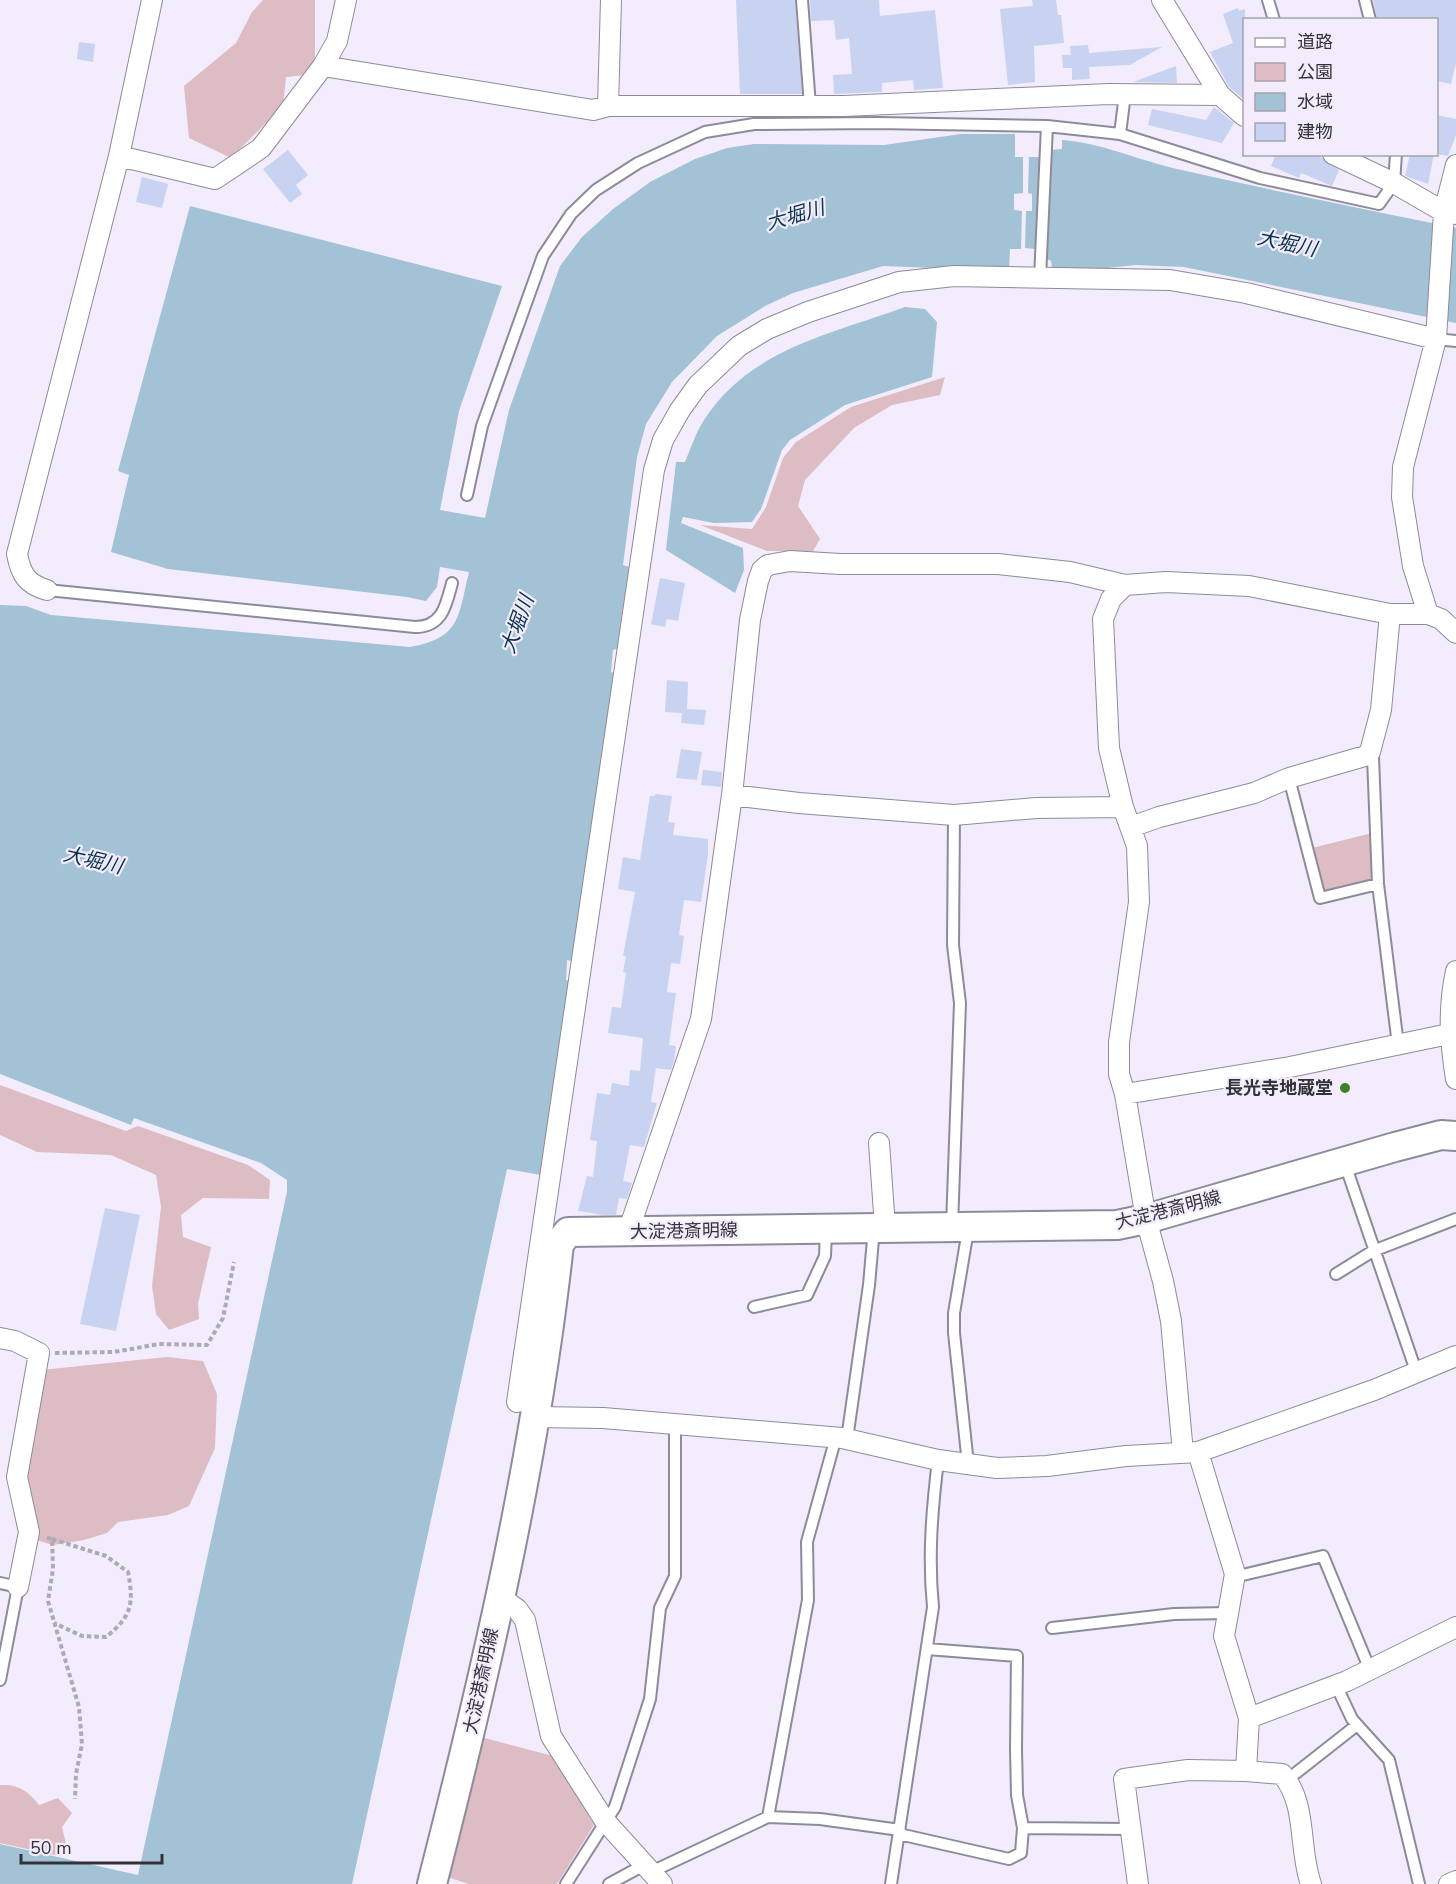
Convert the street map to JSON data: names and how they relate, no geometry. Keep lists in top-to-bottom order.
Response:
{
  "streets": {
    "main road": ["大淀港斎明線"]
  },
  "water": ["大堀川"],
  "places": ["長光寺地蔵堂"],
  "legend": [
    "道路",
    "公園",
    "水域",
    "建物"
  ],
  "scale_bar": "50 m"
}
